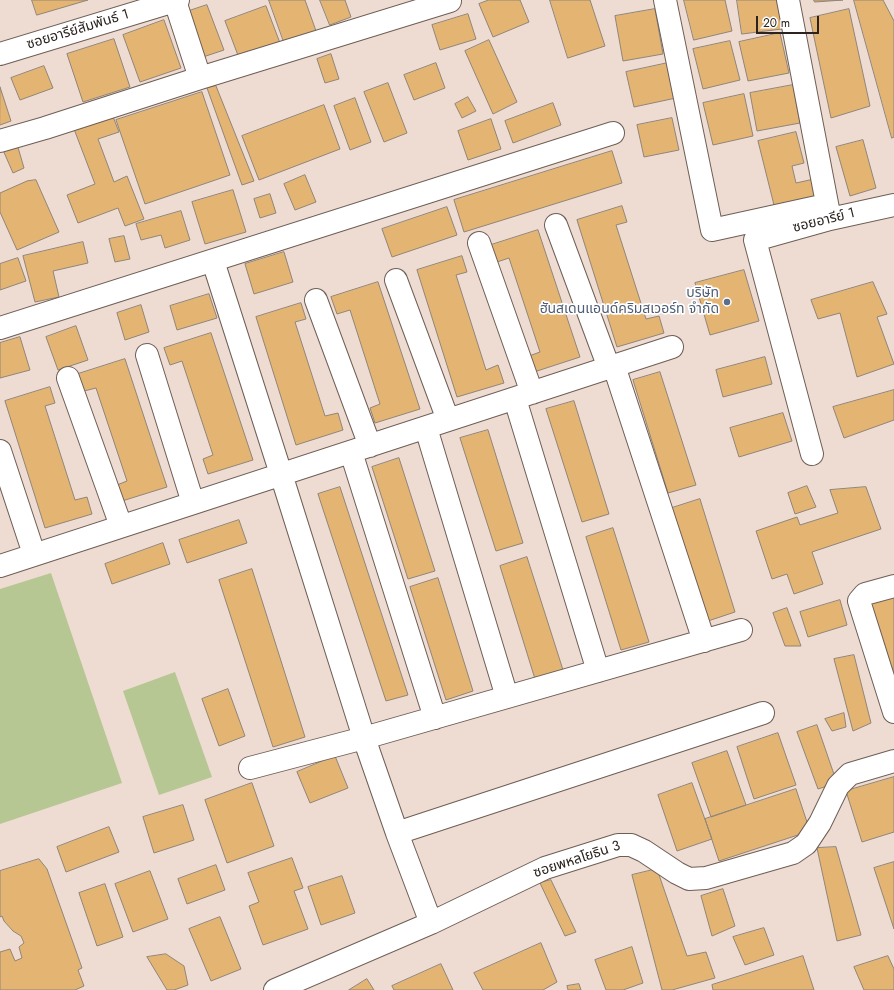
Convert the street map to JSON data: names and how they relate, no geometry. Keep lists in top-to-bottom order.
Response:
{
  "streets": {
    "street": ["ซอยอารีย์สัมพันธ์ 1", "ซอยอารีย์ 1", "ซอยพหลโยธิน 3"]
  },
  "places": ["บริษัท ฮันสเดนแอนด์คริมสเวอร์ท จำกัด"],
  "scale_bar": "20 m"
}
